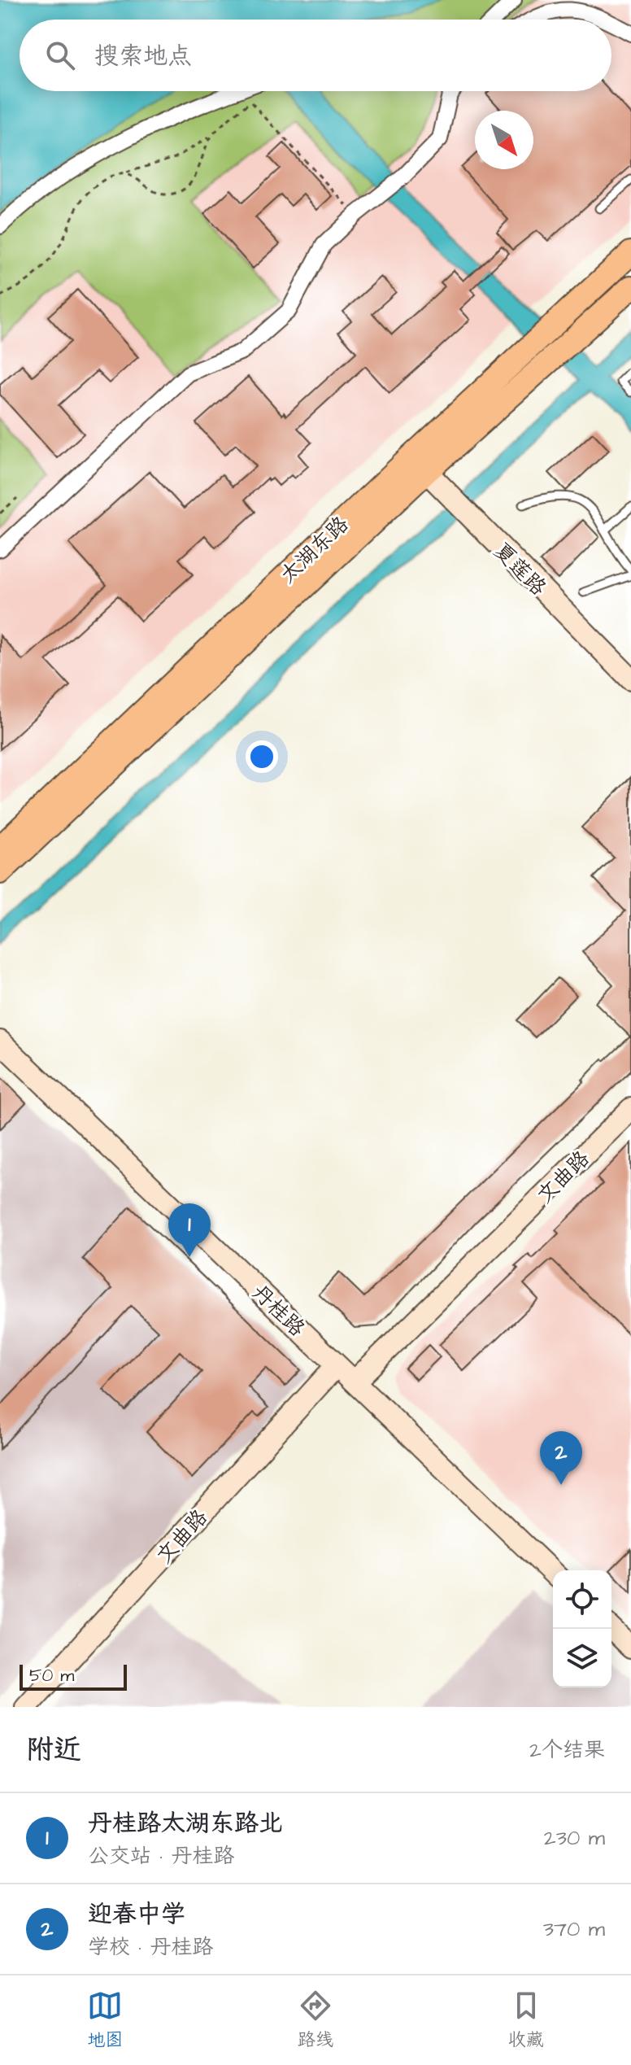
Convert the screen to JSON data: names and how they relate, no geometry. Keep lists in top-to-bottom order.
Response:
{
  "streets": {
    "main road": ["太湖东路"],
    "street": ["夏莲路", "文曲路", "丹桂路"]
  },
  "crossings": [
    ["太湖东路", "夏莲路"],
    ["文曲路", "丹桂路"]
  ],
  "scale_bar": "50 m",
  "north": "bottom right",
  "page": {
    "search": "搜索地点",
    "pins": ["1", "2"],
    "scale": "50 m",
    "heading": ["附近", "2个结果"],
    "list": [
      {
        "mark": "1",
        "name": "丹桂路太湖东路北",
        "note": "公交站 · 丹桂路",
        "value": "230 m"
      },
      {
        "mark": "2",
        "name": "迎春中学",
        "note": "学校 · 丹桂路",
        "value": "370 m"
      }
    ],
    "nav": ["地图", "路线", "收藏"]
  }
}
